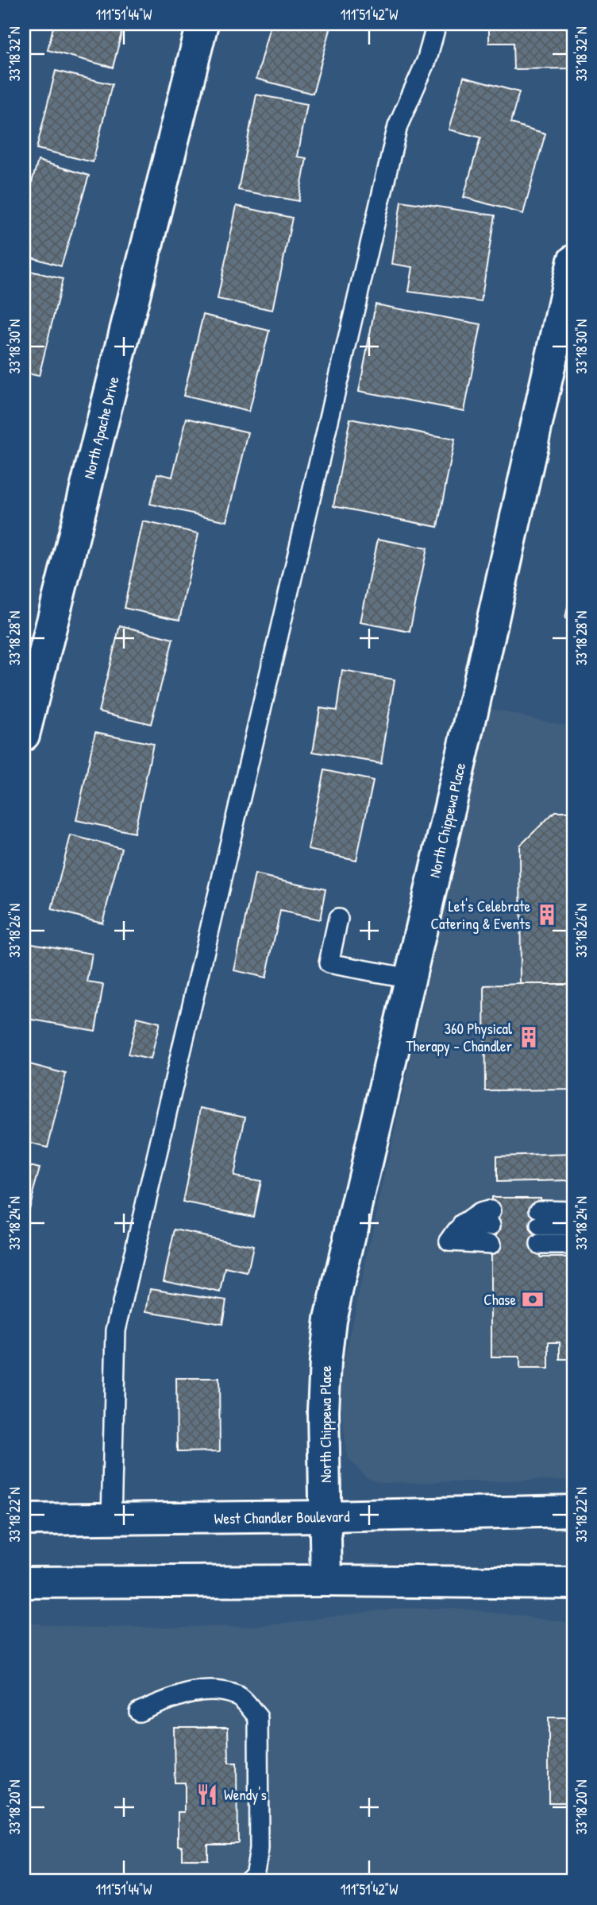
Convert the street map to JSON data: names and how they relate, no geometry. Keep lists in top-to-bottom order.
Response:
{
  "streets": {
    "street": ["North Apache Drive", "North Chippewa Place", "West Chandler Boulevard"]
  },
  "crossings": [
    ["North Chippewa Place", "West Chandler Boulevard"]
  ],
  "places": {
    "building": ["Let's Celebrate Catering & Events", "360 Physical Therapy - Chandler"],
    "bank": ["Chase"],
    "restaurant": ["Wendy's"]
  },
  "coordinates": [
    "111°51'44\"W",
    "111°51'42\"W",
    "33°18'32\"N",
    "33°18'30\"N",
    "33°18'28\"N",
    "33°18'26\"N",
    "33°18'24\"N",
    "33°18'22\"N",
    "33°18'20\"N"
  ]
}
